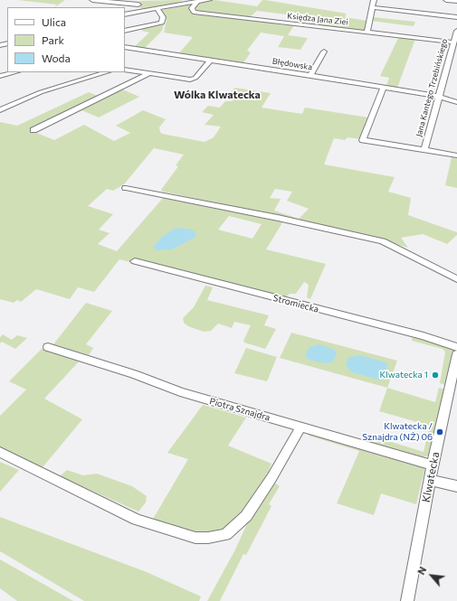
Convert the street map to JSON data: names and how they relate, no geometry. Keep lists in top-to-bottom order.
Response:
{
  "streets": {
    "street": [
      "Księdza Jana Ziei",
      "Błędowska",
      "Jana Kantego Trzebińskiego",
      "Stromiecka",
      "Piotra Sznajdra",
      "Klwatecka"
    ]
  },
  "crossings": [
    ["Księdza Jana Ziei", "Jana Kantego Trzebińskiego"],
    ["Błędowska", "Jana Kantego Trzebińskiego"],
    ["Piotra Sznajdra", "Klwatecka"]
  ],
  "districts": ["Wólka Klwatecka"],
  "places": ["Klwatecka 1", "Klwatecka / Sznajdra (NŻ) 06"],
  "legend": ["Ulica", "Park", "Woda"],
  "north": "top left"
}
